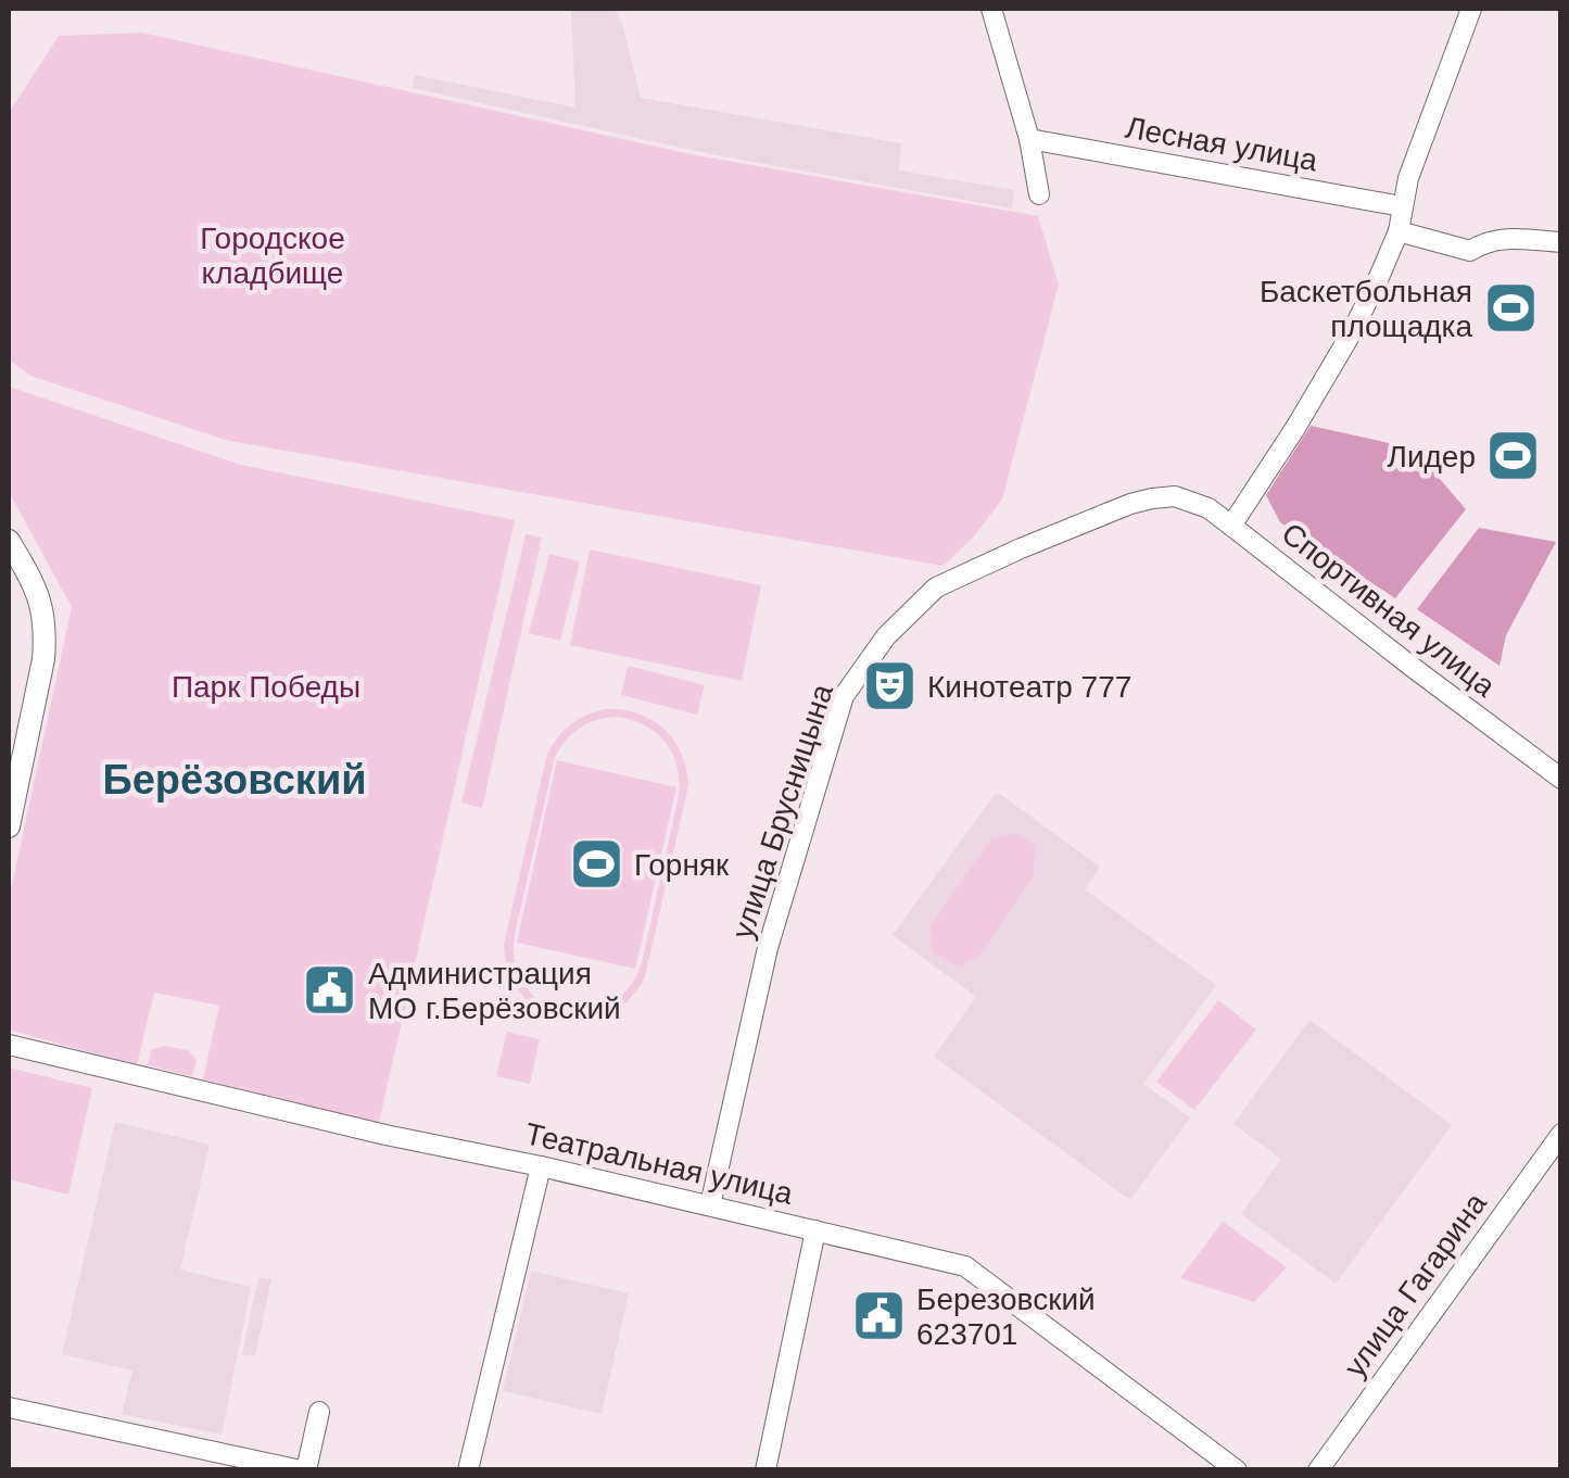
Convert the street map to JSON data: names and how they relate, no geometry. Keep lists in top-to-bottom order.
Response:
{
  "streets": {
    "street": [
      "Лесная улица",
      "Спортивная улица",
      "улица Брусницына",
      "Театральная улица",
      "улица Гагарина"
    ]
  },
  "crossings": [
    ["Спортивная улица", "улица Брусницына"],
    ["улица Брусницына", "Театральная улица"]
  ],
  "districts": ["Берёзовский"],
  "parks": ["Городское кладбище", "Парк Победы"],
  "places": {
    "sports": ["Баскетбольная площадка", "Лидер", "Горняк"],
    "theatre": ["Кинотеатр 777"],
    "public building": ["Администрация МО г.Берёзовский", "Березовский 623701"]
  }
}
